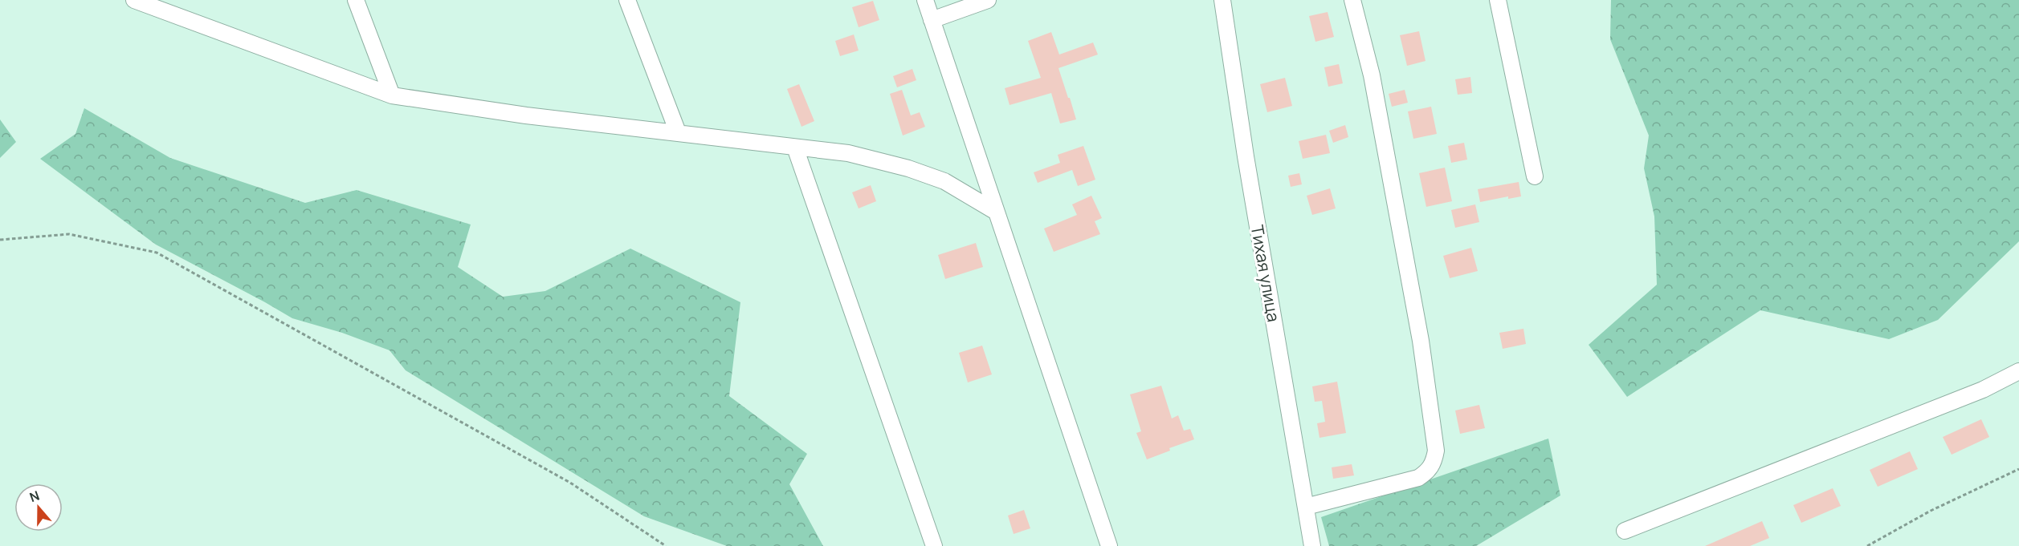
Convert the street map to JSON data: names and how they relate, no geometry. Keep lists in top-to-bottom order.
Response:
{
  "streets": {
    "street": ["Тихая улица"]
  },
  "north": "top"
}
